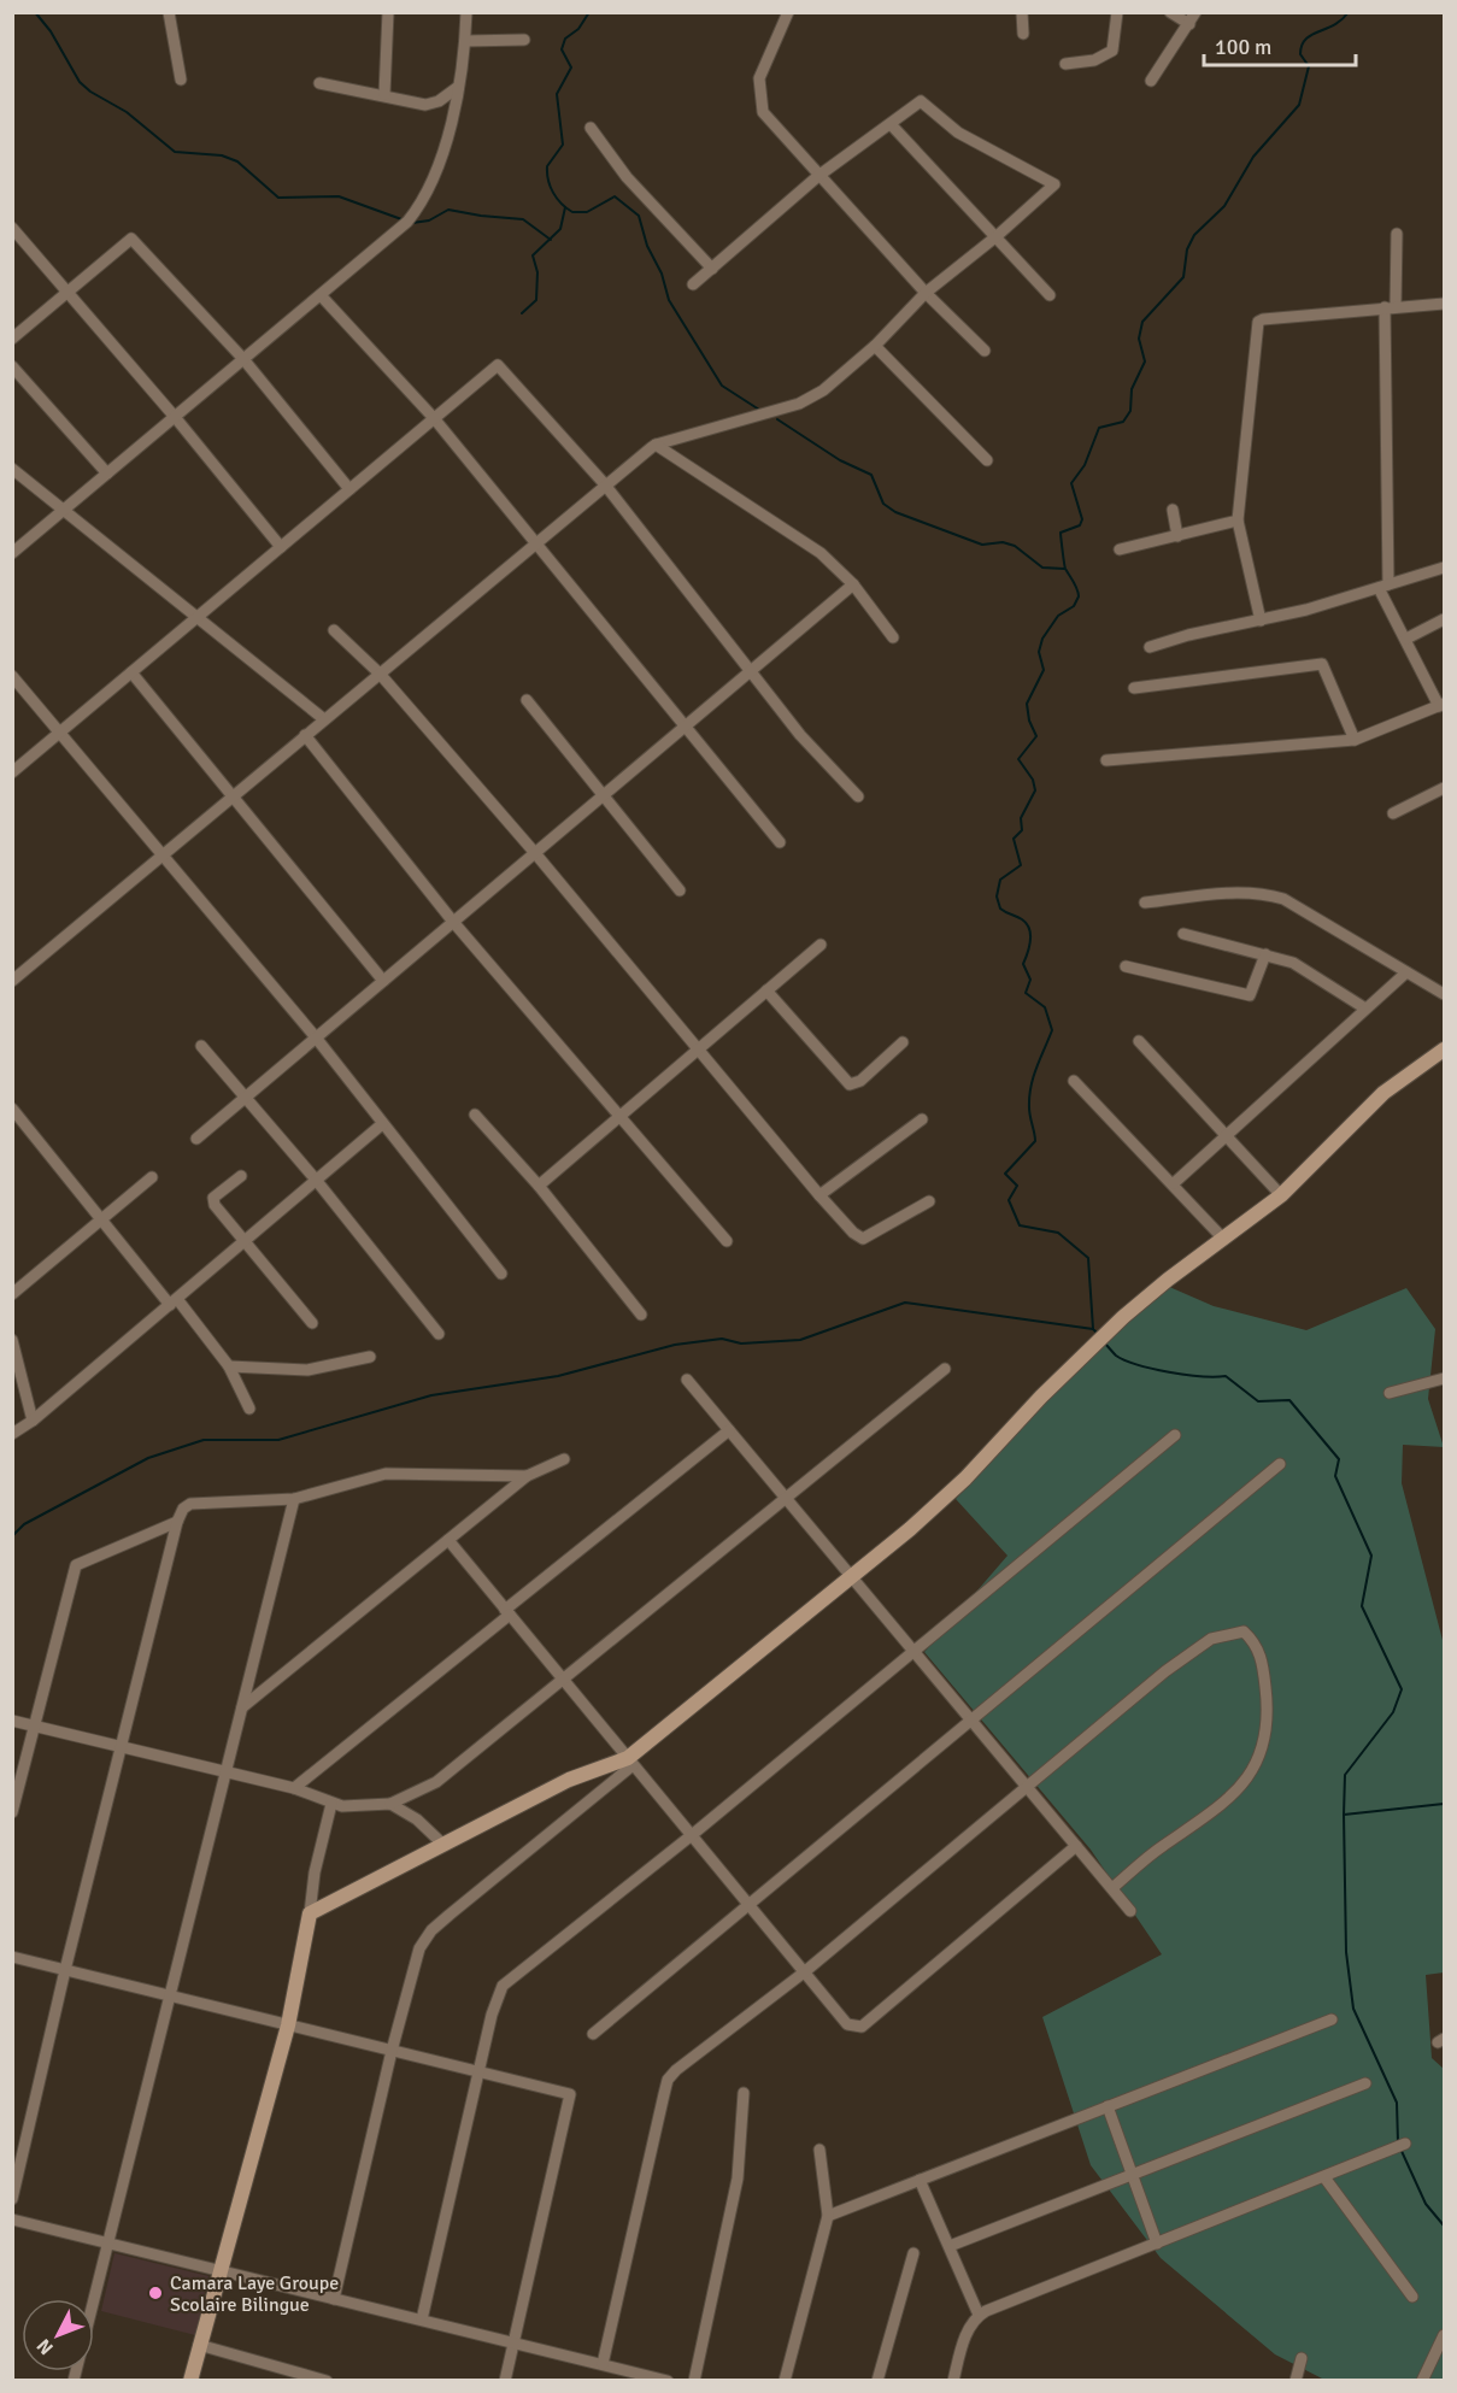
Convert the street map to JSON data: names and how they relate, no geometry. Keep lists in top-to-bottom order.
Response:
{
  "places": ["Camara Laye Groupe Scolaire Bilingue"],
  "scale_bar": "100 m",
  "north": "bottom left"
}
